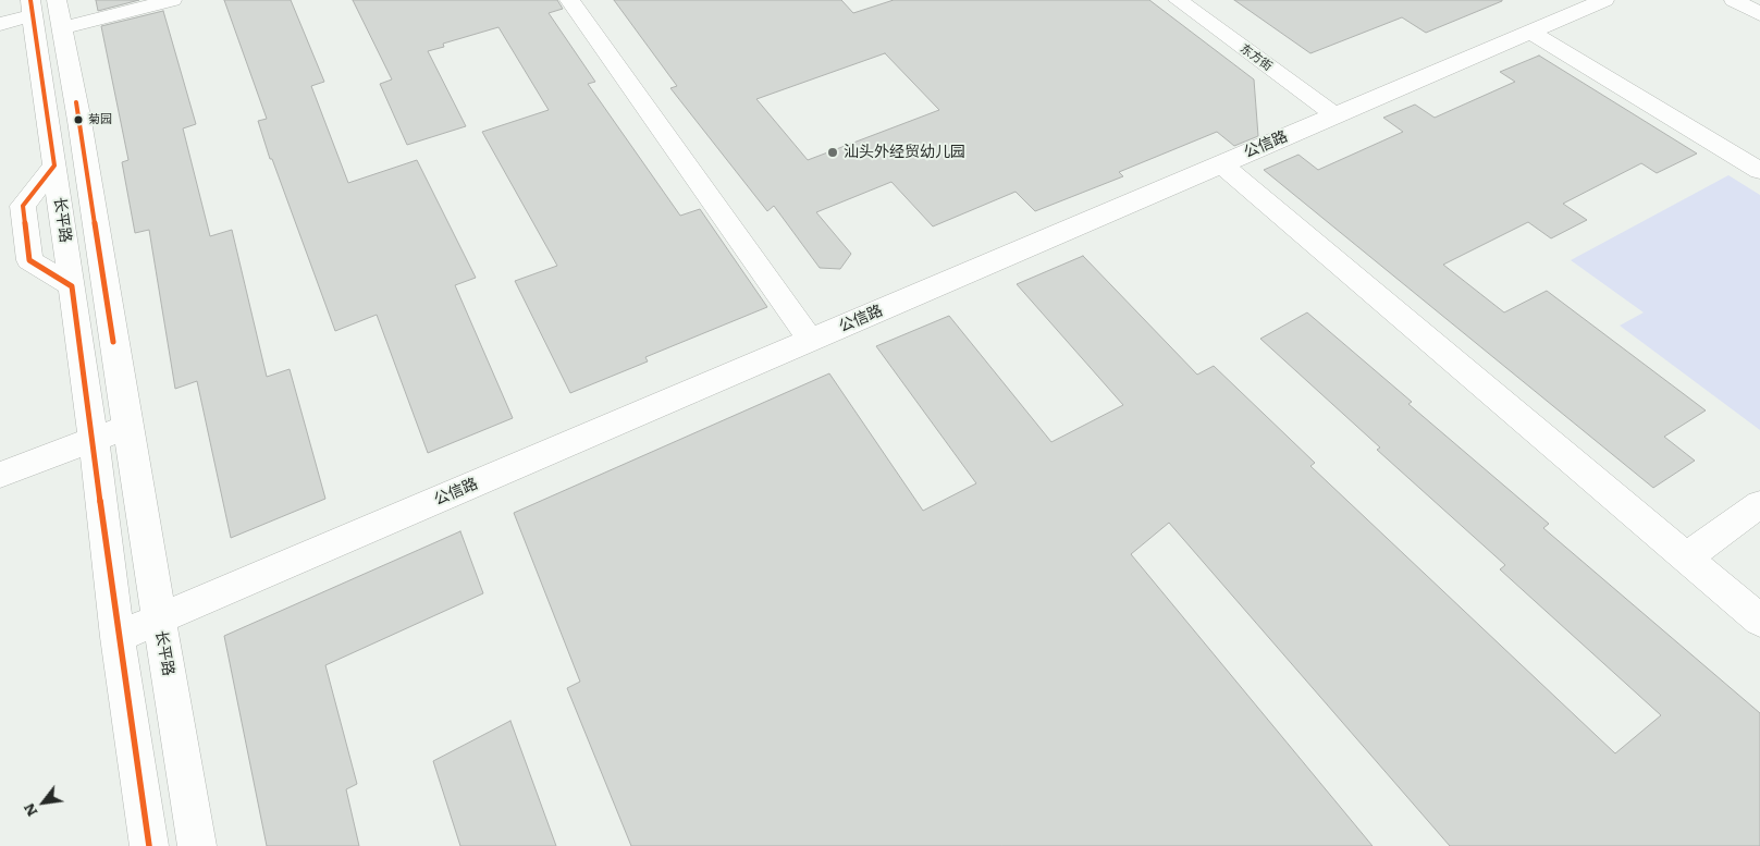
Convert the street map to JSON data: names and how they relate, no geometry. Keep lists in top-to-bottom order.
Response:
{
  "streets": {
    "street": ["东方街", "公信路", "长平路"]
  },
  "crossings": [
    ["东方街", "公信路"],
    ["公信路", "长平路"]
  ],
  "places": ["菊园", "汕头外经贸幼儿园"],
  "north": "bottom left"
}
